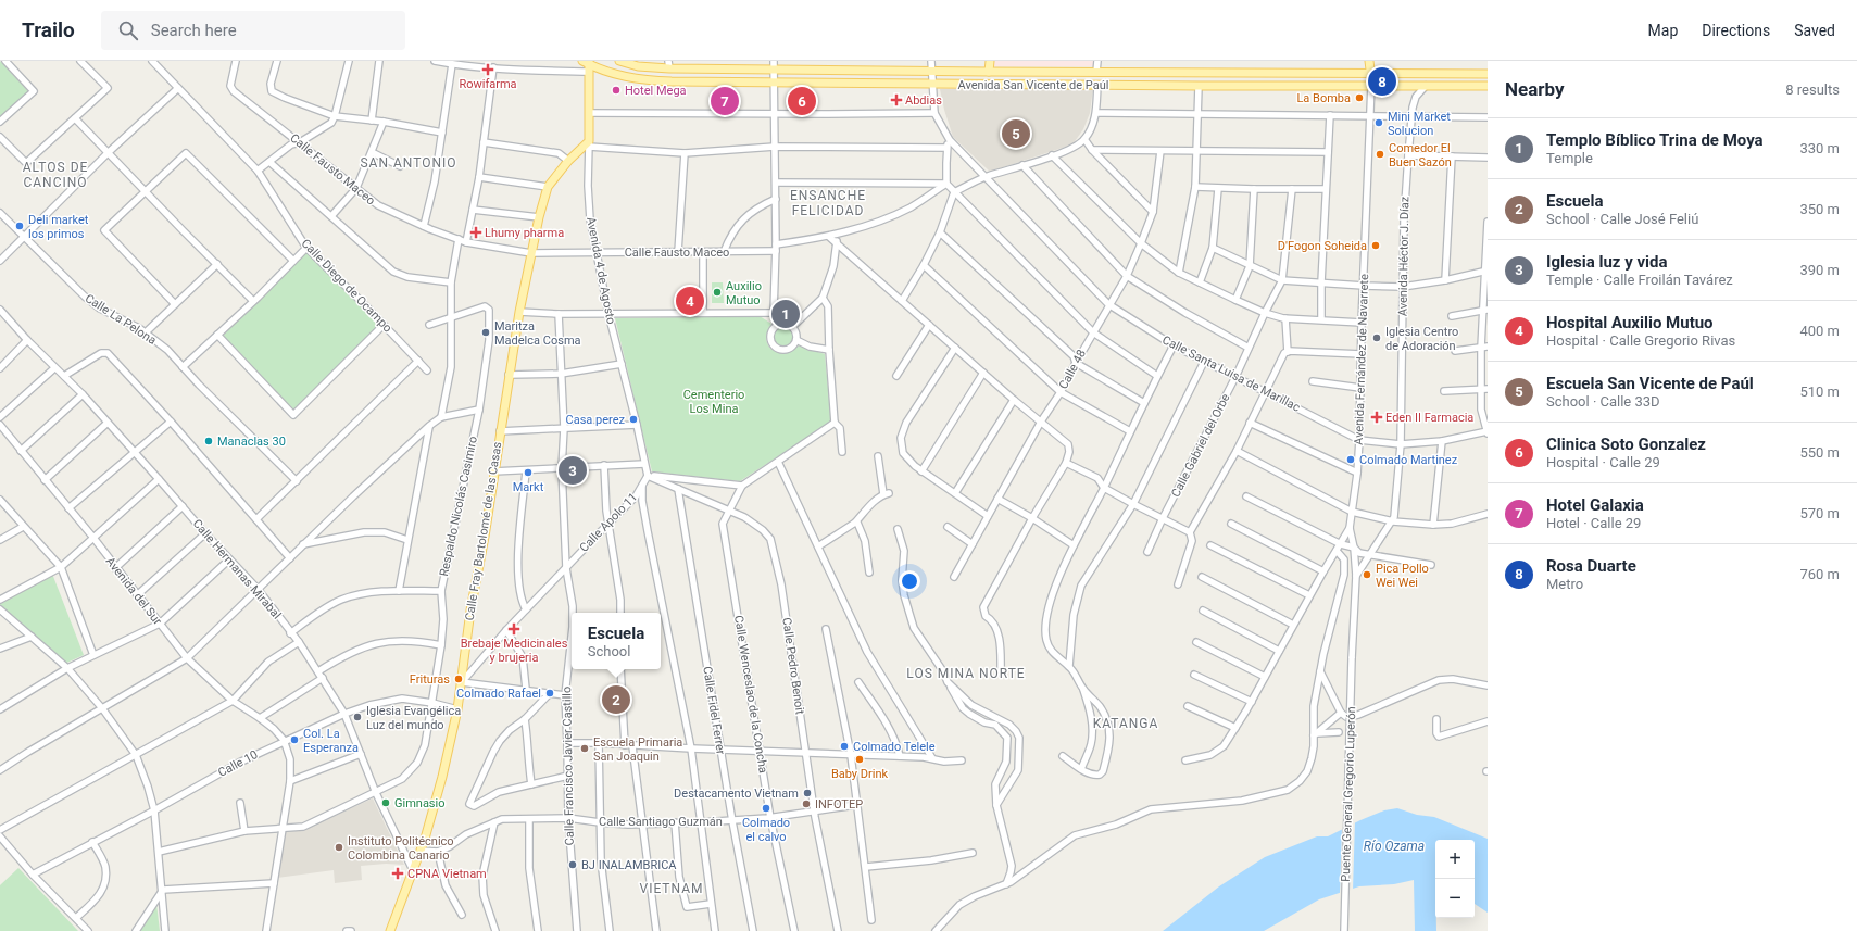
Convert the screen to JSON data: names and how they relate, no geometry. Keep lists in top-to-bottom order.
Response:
{
  "streets": {
    "main road": [
      "Avenida San Vicente de Paúl",
      "Avenida 4 de Agosto",
      "Avenida Fernández de Navarrete",
      "Calle Fray Bartolomé de las Casas"
    ],
    "street": [
      "Calle Fausto Maceo",
      "Avenida Héctor J. Díaz",
      "Calle Diego de Ocampo",
      "Calle La Pelona",
      "Calle 48",
      "Calle Santa Luisa de Marillac",
      "Calle Gabriel del Orbe",
      "Respaldo Nicolás Casimiro",
      "Calle Apolo 11",
      "Calle Hermanas Mirabal",
      "Avenida del Sur",
      "Calle Pedro Benoit",
      "Calle Wenceslao de la Concha",
      "Calle Fidel Ferrer",
      "Calle 10",
      "Calle Francisco Javier Castillo",
      "Puente General Gregorio Luperón",
      "Calle Santiago Guzmán"
    ]
  },
  "crossings": [
    ["Avenida San Vicente de Paúl", "Avenida Héctor J. Díaz"],
    ["Avenida San Vicente de Paúl", "Avenida 4 de Agosto"],
    ["Avenida San Vicente de Paúl", "Avenida Fernández de Navarrete"],
    ["Avenida San Vicente de Paúl", "Calle Santa Luisa de Marillac"],
    ["Calle Fausto Maceo", "Avenida 4 de Agosto"],
    ["Calle Fausto Maceo", "Calle Fray Bartolomé de las Casas"],
    ["Avenida Héctor J. Díaz", "Calle Santa Luisa de Marillac"],
    ["Avenida 4 de Agosto", "Calle Apolo 11"],
    ["Avenida 4 de Agosto", "Calle Fray Bartolomé de las Casas"],
    ["Avenida 4 de Agosto", "Calle Pedro Benoit"],
    ["Avenida Fernández de Navarrete", "Calle Santa Luisa de Marillac"],
    ["Avenida Fernández de Navarrete", "Puente General Gregorio Luperón"],
    ["Calle 48", "Calle Santa Luisa de Marillac"],
    ["Calle Santa Luisa de Marillac", "Calle Gabriel del Orbe"],
    ["Respaldo Nicolás Casimiro", "Calle Hermanas Mirabal"],
    ["Respaldo Nicolás Casimiro", "Calle 10"],
    ["Calle Apolo 11", "Calle Fray Bartolomé de las Casas"],
    ["Calle Apolo 11", "Calle Pedro Benoit"],
    ["Calle Apolo 11", "Calle Francisco Javier Castillo"],
    ["Calle Fray Bartolomé de las Casas", "Calle Hermanas Mirabal"],
    ["Calle Fray Bartolomé de las Casas", "Calle 10"],
    ["Calle Hermanas Mirabal", "Calle 10"],
    ["Avenida del Sur", "Calle 10"],
    ["Calle Pedro Benoit", "Calle Wenceslao de la Concha"],
    ["Calle Pedro Benoit", "Calle Fidel Ferrer"],
    ["Calle Pedro Benoit", "Calle Santiago Guzmán"],
    ["Calle Wenceslao de la Concha", "Calle Santiago Guzmán"],
    ["Calle Fidel Ferrer", "Calle Santiago Guzmán"],
    ["Calle Francisco Javier Castillo", "Calle Santiago Guzmán"]
  ],
  "districts": [
    "SAN ANTONIO",
    "ALTOS DE CANCINO",
    "ENSANCHE FELICIDAD",
    "LOS MINA NORTE",
    "KATANGA",
    "VIETNAM"
  ],
  "water": ["Río Ozama"],
  "parks": ["Cementerio Los Mina"],
  "places": {
    "health": [
      "Rowifarma",
      "Abdias",
      "Lhumy pharma",
      "Eden II Farmacia",
      "Brebaje Medicinales y brujeria",
      "CPNA Vietnam"
    ],
    "other": [
      "Hotel Mega",
      "La Bomba",
      "Mini Market Solucion",
      "Comedor El Buen Sazón",
      "Deli market los primos",
      "D'Fogon Soheida",
      "Auxilio Mutuo",
      "Maritza Madelca Cosma",
      "Iglesia Centro de Adoración",
      "Casa perez",
      "Manaclas 30",
      "Colmado Martinez",
      "Markt",
      "Pica Pollo Wei Wei",
      "Frituras",
      "Colmado Rafael",
      "Iglesia Evangélica Luz del mundo",
      "Col. La Esperanza",
      "Colmado Telele",
      "Escuela Primaria San Joaquin",
      "Baby Drink",
      "Destacamento Vietnam",
      "Gimnasio",
      "INFOTEP",
      "Colmado el calvo",
      "Instituto Politécnico Colombina Canario",
      "BJ INALAMBRICA"
    ]
  },
  "page": {
    "header": "Trailo",
    "search": "Search here",
    "nav": ["Map", "Directions", "Saved"],
    "heading": ["Nearby", "8 results"],
    "pins": [
      "8",
      "6",
      "7",
      "5",
      "4",
      "1",
      "3",
      "2"
    ],
    "list": [
      {
        "mark": "1",
        "name": "Templo Bíblico Trina de Moya",
        "note": "Temple",
        "value": "330 m"
      },
      {
        "mark": "2",
        "name": "Escuela",
        "note": "School · Calle José Feliú",
        "value": "350 m"
      },
      {
        "mark": "3",
        "name": "Iglesia luz y vida",
        "note": "Temple · Calle Froilán Tavárez",
        "value": "390 m"
      },
      {
        "mark": "4",
        "name": "Hospital Auxilio Mutuo",
        "note": "Hospital · Calle Gregorio Rivas",
        "value": "400 m"
      },
      {
        "mark": "5",
        "name": "Escuela San Vicente de Paúl",
        "note": "School · Calle 33D",
        "value": "510 m"
      },
      {
        "mark": "6",
        "name": "Clinica Soto Gonzalez",
        "note": "Hospital · Calle 29",
        "value": "550 m"
      },
      {
        "mark": "7",
        "name": "Hotel Galaxia",
        "note": "Hotel · Calle 29",
        "value": "570 m"
      },
      {
        "mark": "8",
        "name": "Rosa Duarte",
        "note": "Metro",
        "value": "760 m"
      }
    ],
    "popup": ["Escuela", "School"],
    "map_buttons": ["+", "−"]
  }
}
